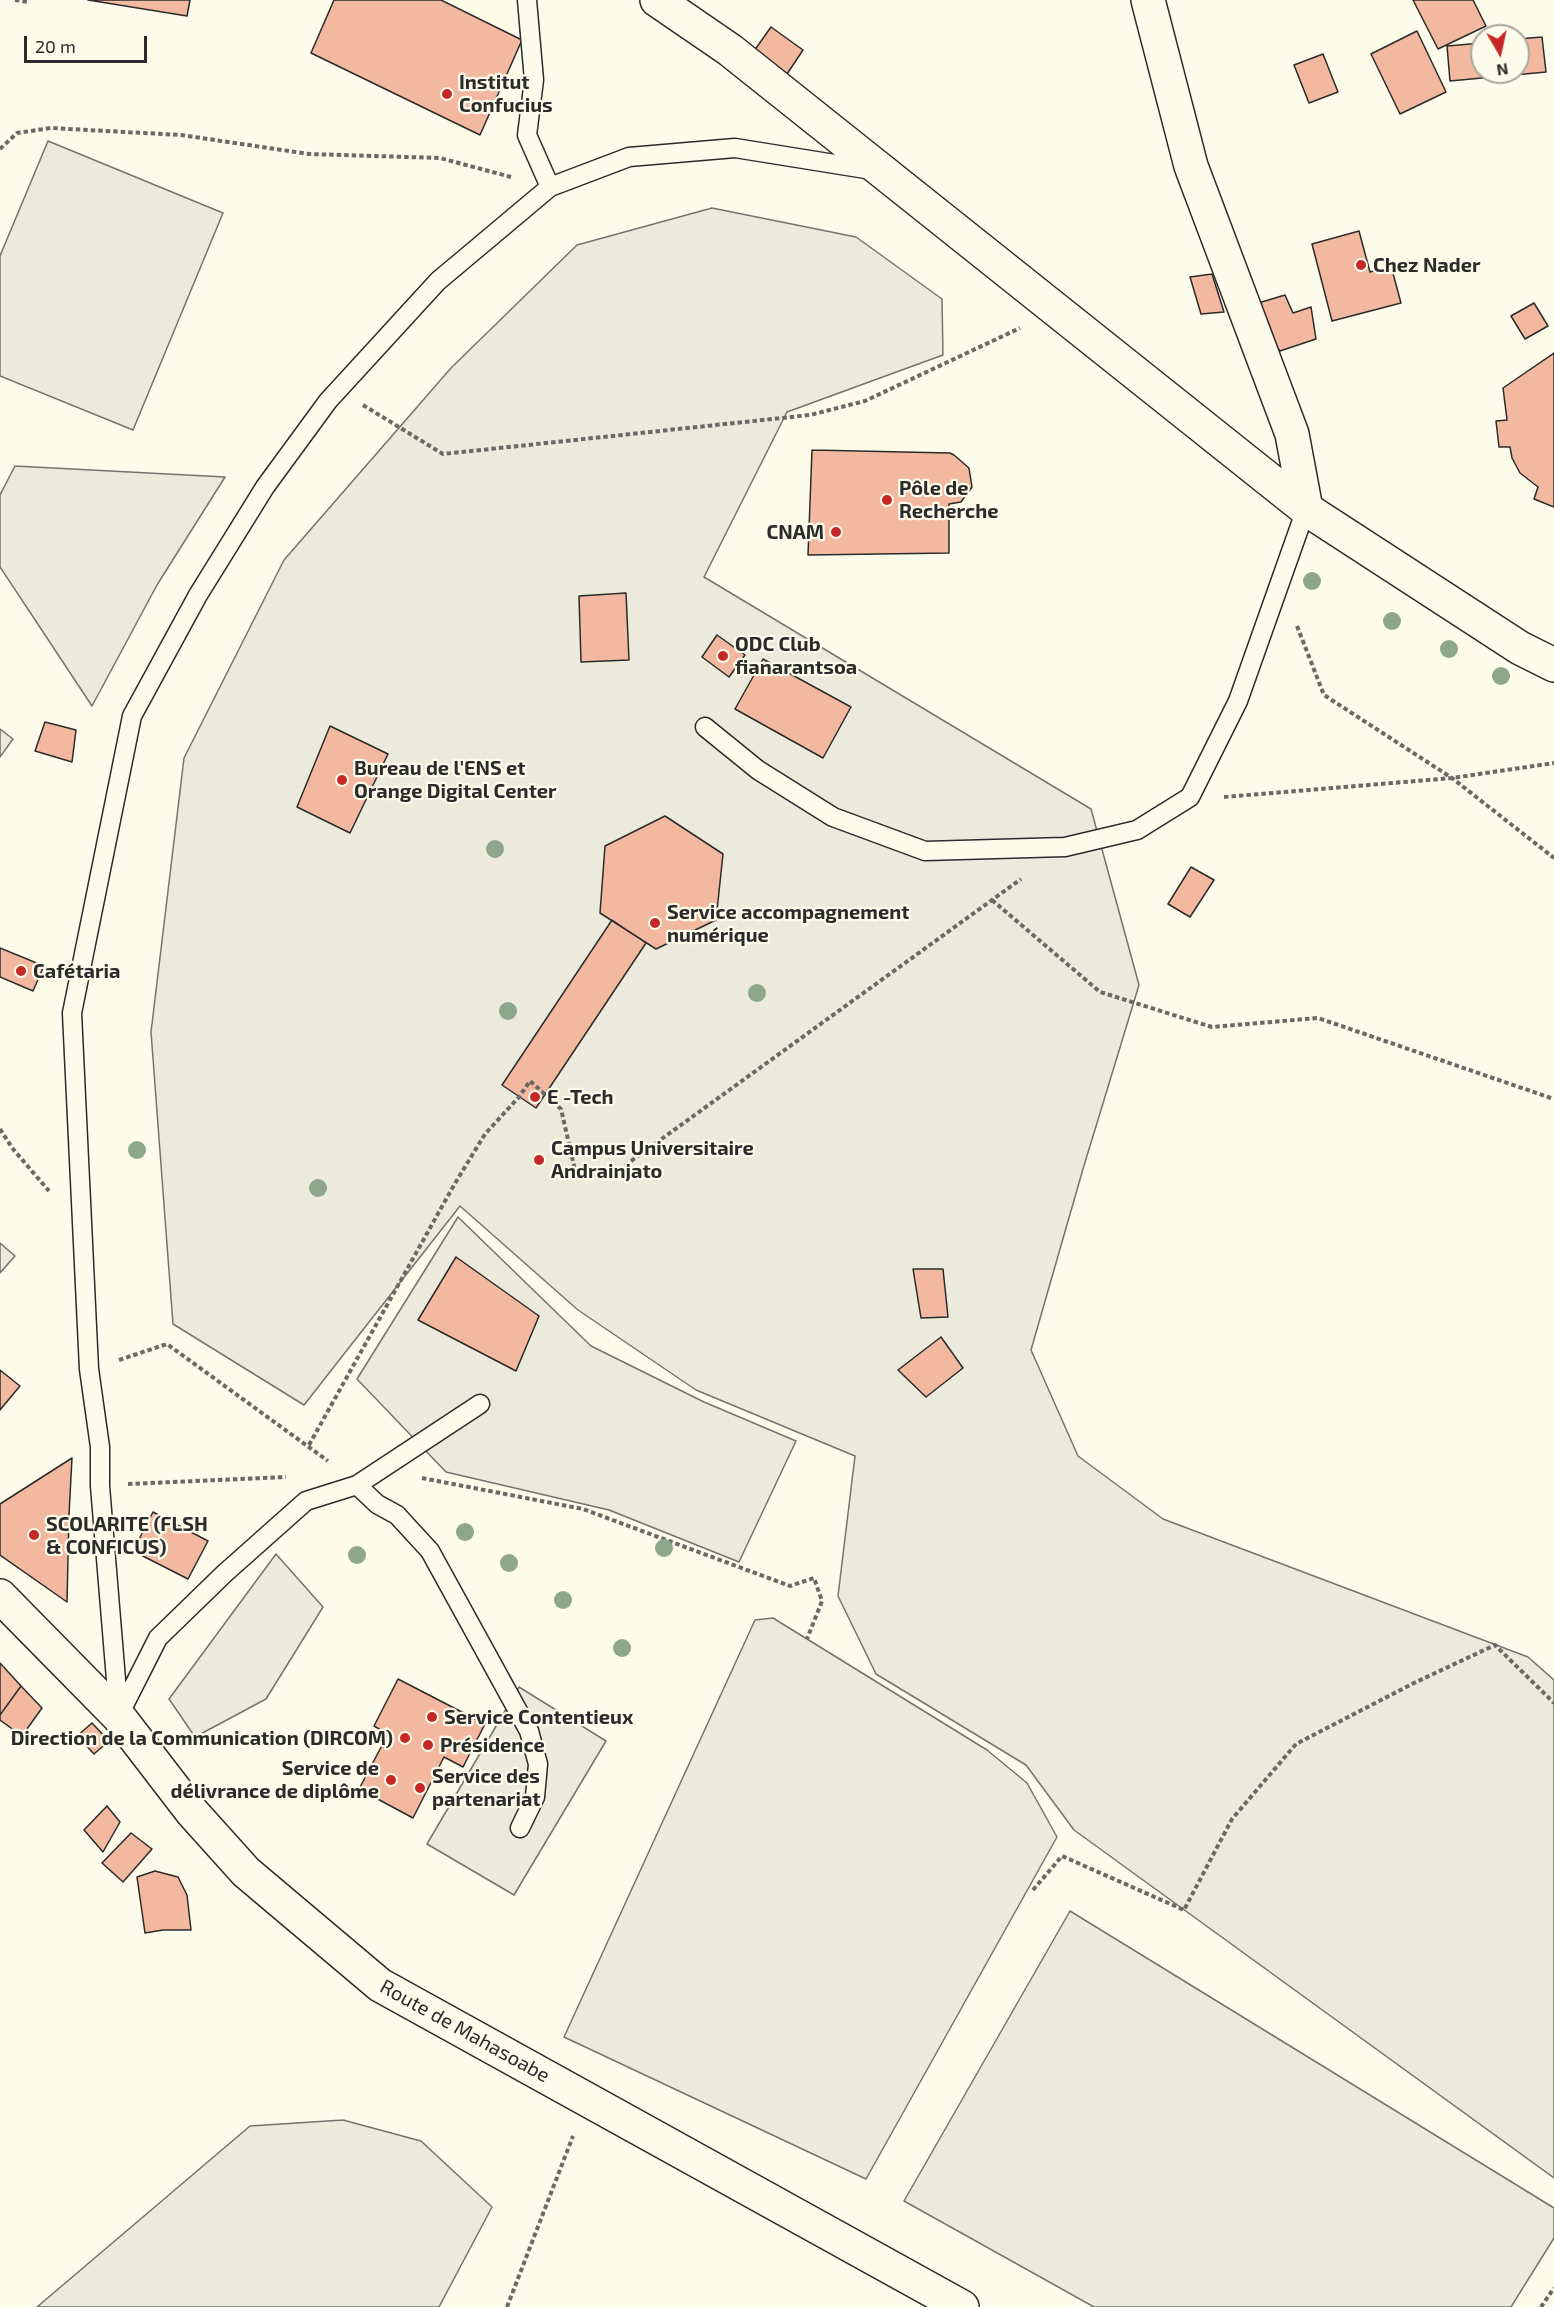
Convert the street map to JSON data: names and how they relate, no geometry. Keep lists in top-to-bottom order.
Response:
{
  "streets": {
    "street": ["Route de Mahasoabe"]
  },
  "places": [
    "Institut Confucius",
    "Chez Nader",
    "Pôle de Recherche",
    "CNAM",
    "ODC Club fianarantsoa",
    "Bureau de l'ENS et Orange Digital Center",
    "Service accompagnement numérique",
    "Cafétaria",
    "E -Tech",
    "Campus Universitaire Andrainjato",
    "SCOLARITE (FLSH & CONFICUS)",
    "Service Contentieux",
    "Direction de la Communication (DIRCOM)",
    "Présidence",
    "Service de délivrance de diplôme",
    "Service des partenariat"
  ],
  "scale_bar": "20 m",
  "north": "bottom"
}
